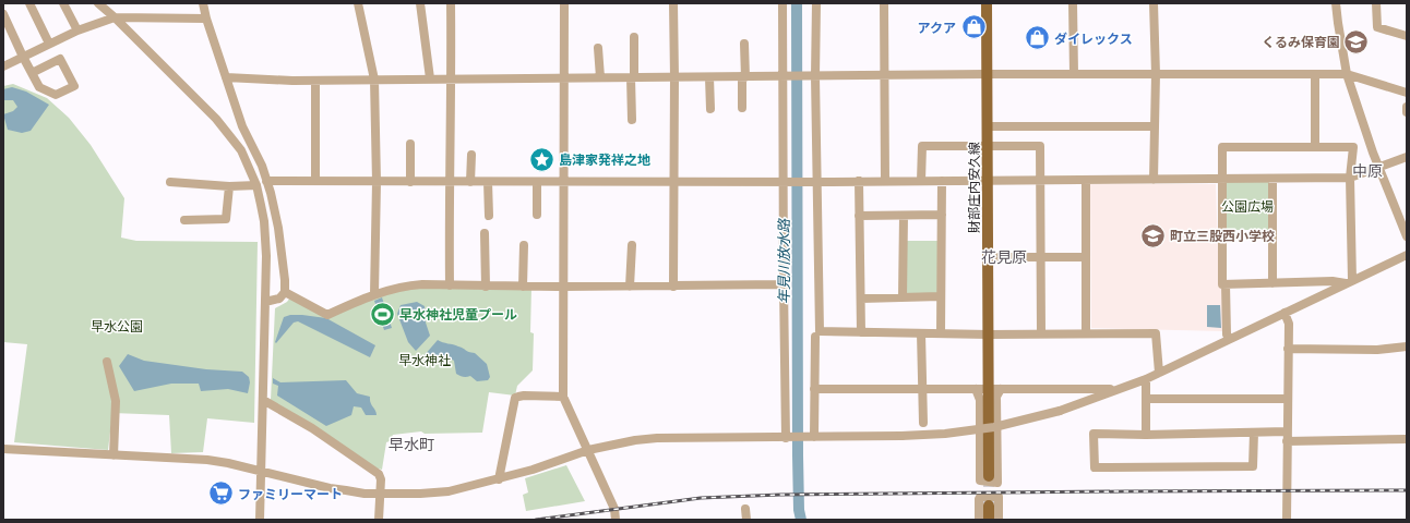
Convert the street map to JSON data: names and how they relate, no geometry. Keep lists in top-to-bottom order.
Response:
{
  "streets": {
    "main road": ["財部庄内安久線"]
  },
  "districts": ["中原", "花見原", "早水町"],
  "water": ["年見川放水路"],
  "parks": ["公園広場", "早水公園", "早水神社"],
  "places": {
    "shop": ["アクア", "ダイレックス"],
    "school or university": ["くるみ保育園", "町立三股西小学校"],
    "place": ["島津家発祥之地"],
    "sports": ["早水神社児童プール"],
    "supermarket": ["ファミリーマート"]
  }
}
